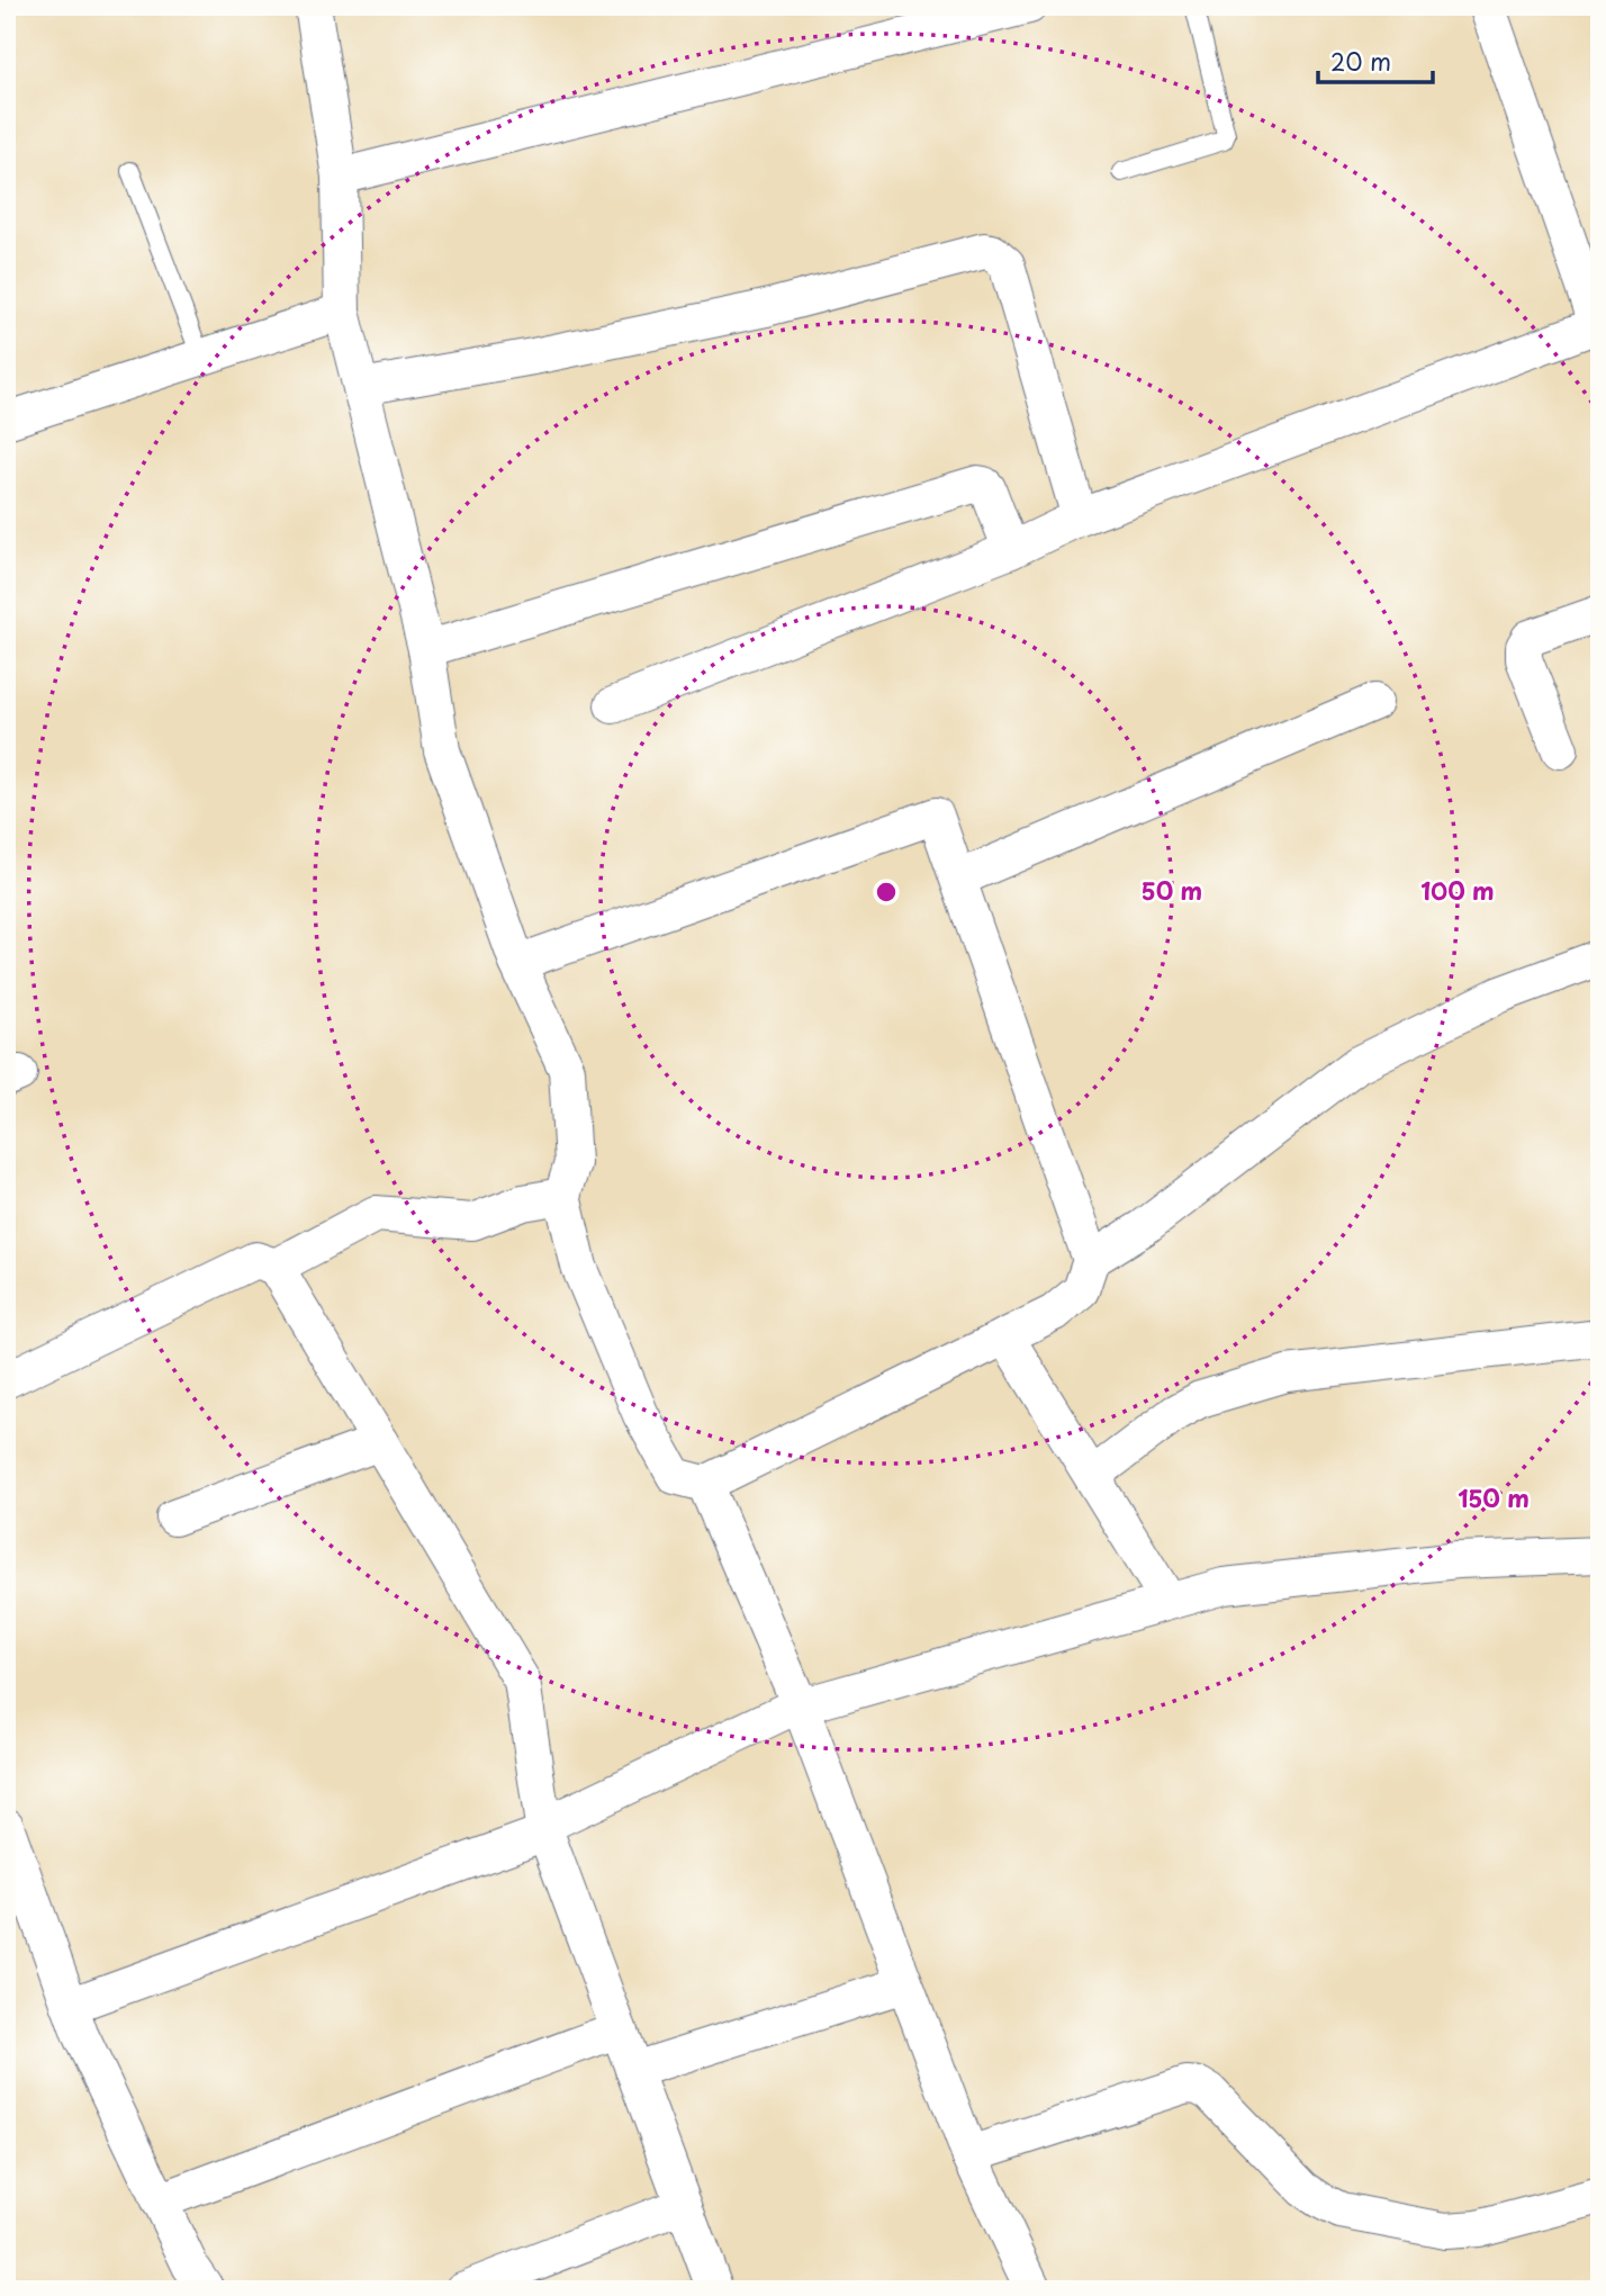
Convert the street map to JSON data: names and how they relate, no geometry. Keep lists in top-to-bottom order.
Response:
{
  "scale_bar": "20 m",
  "rings": ["50 m", "100 m", "150 m"]
}
